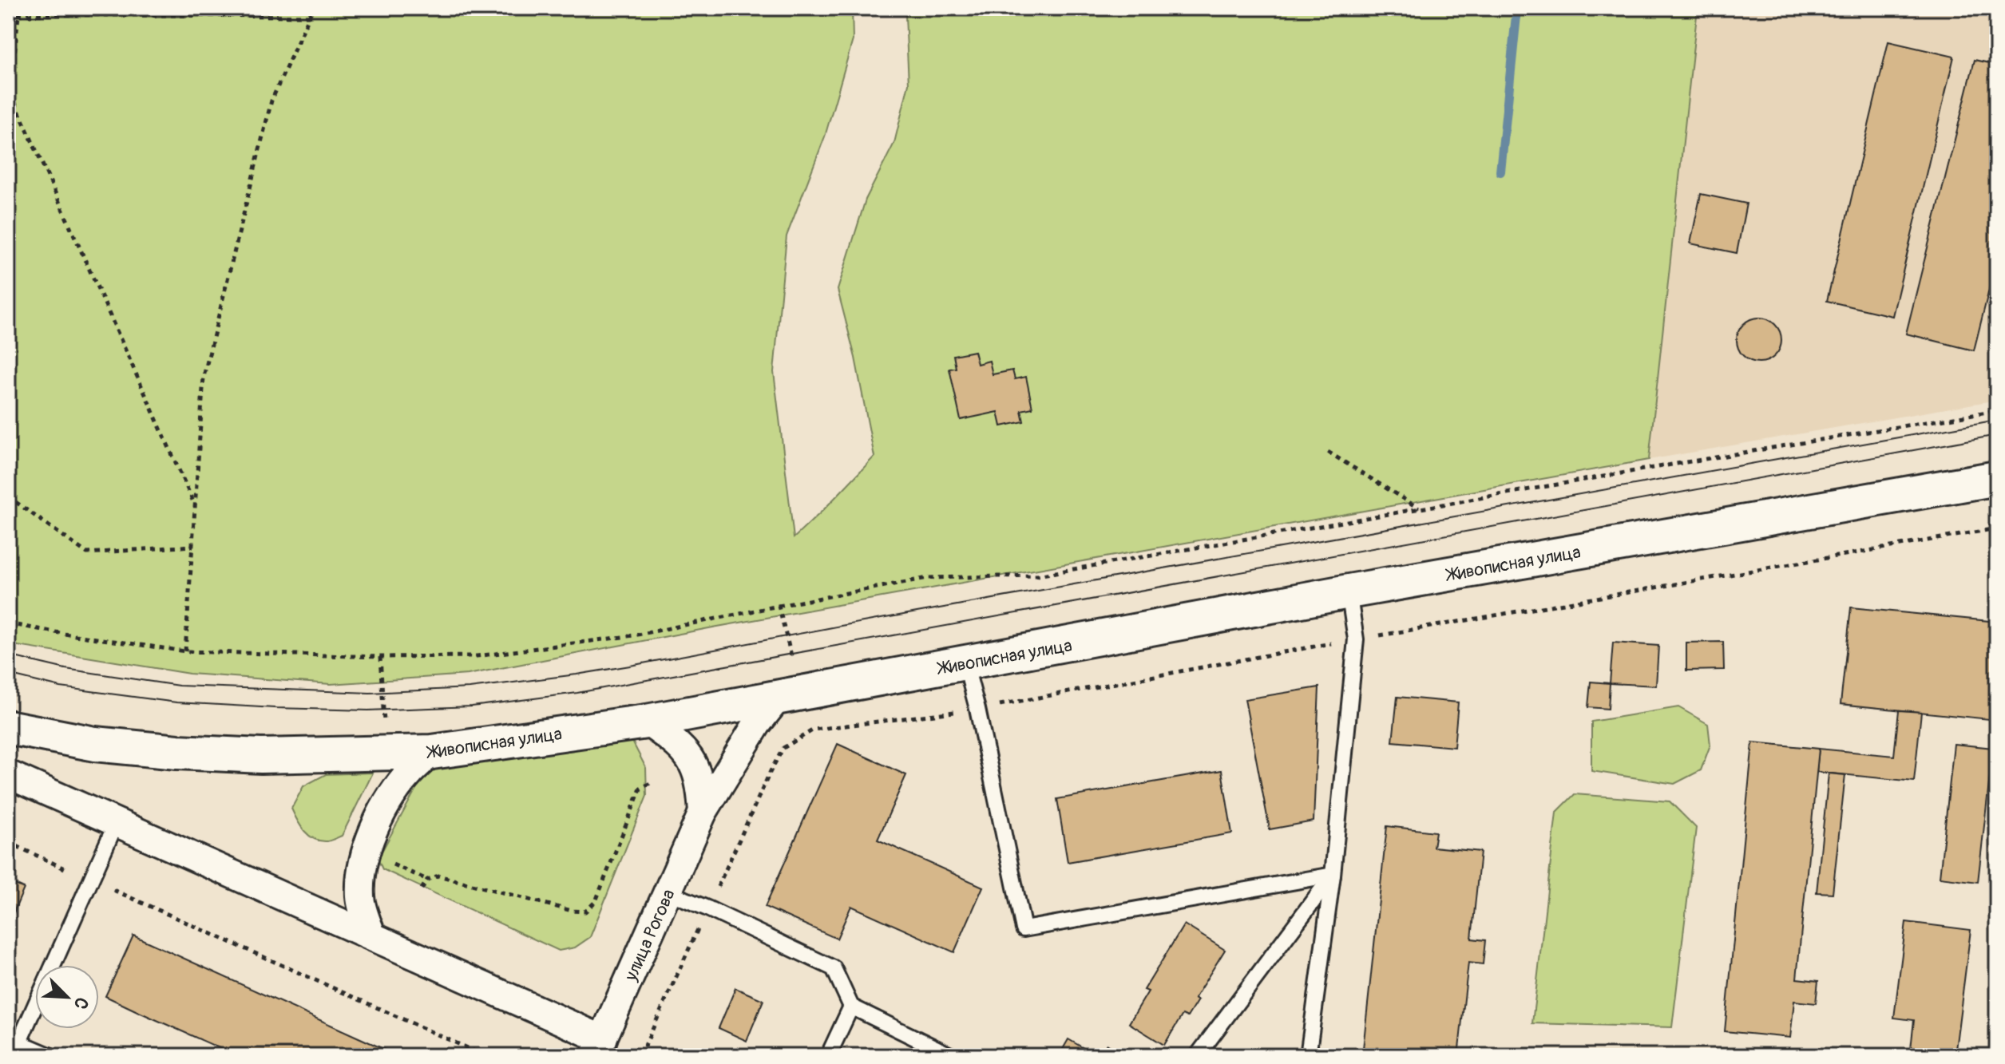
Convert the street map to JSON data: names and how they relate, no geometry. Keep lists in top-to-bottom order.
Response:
{
  "streets": {
    "street": ["Живописная улица", "улица Рогова"]
  },
  "crossings": [
    ["Живописная улица", "улица Рогова"]
  ],
  "north": "bottom right"
}
